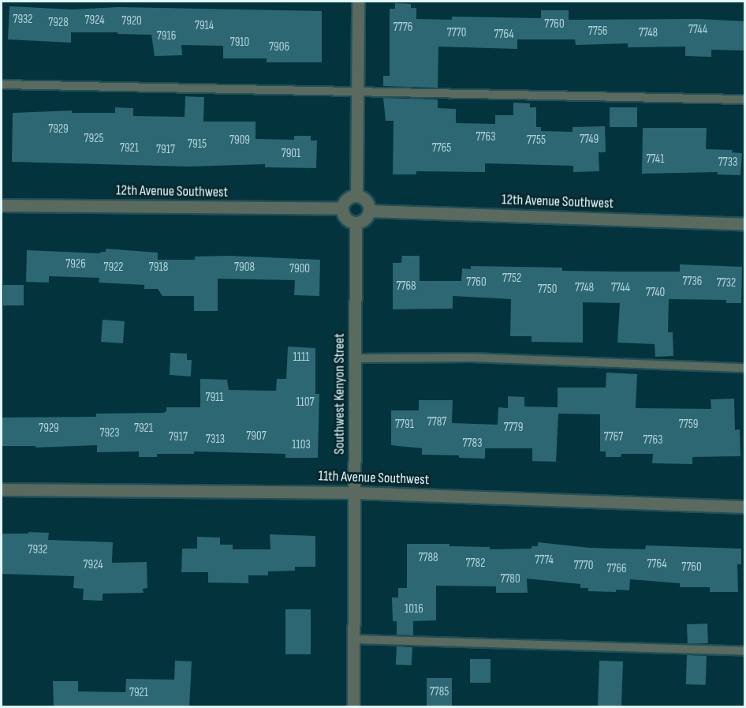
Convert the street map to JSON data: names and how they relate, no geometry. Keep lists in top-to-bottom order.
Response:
{
  "streets": {
    "street": ["12th Avenue Southwest", "Southwest Kenyon Street", "11th Avenue Southwest"]
  },
  "crossings": [
    ["12th Avenue Southwest", "Southwest Kenyon Street"],
    ["Southwest Kenyon Street", "11th Avenue Southwest"]
  ],
  "house_numbers": [
    "7932",
    "7924",
    "7920",
    "7928",
    "7760",
    "7914",
    "7776",
    "7744",
    "7756",
    "7770",
    "7748",
    "7764",
    "7916",
    "7910",
    "7906",
    "7929",
    "7763",
    "7925",
    "7749",
    "7909",
    "7755",
    "7915",
    "7921",
    "7765",
    "7917",
    "7901",
    "7741",
    "7733",
    "7926",
    "7922",
    "7918",
    "7908",
    "7900",
    "7752",
    "7736",
    "7760",
    "7732",
    "7768",
    "7748",
    "7744",
    "7750",
    "7740",
    "1111",
    "7911",
    "1107",
    "7787",
    "7791",
    "7759",
    "7779",
    "7929",
    "7921",
    "7923",
    "7907",
    "7917",
    "7767",
    "7313",
    "7763",
    "7783",
    "1103",
    "7932",
    "7788",
    "7774",
    "7782",
    "7764",
    "7924",
    "7770",
    "7760",
    "7766",
    "7780",
    "1016",
    "7785",
    "7921"
  ]
}
